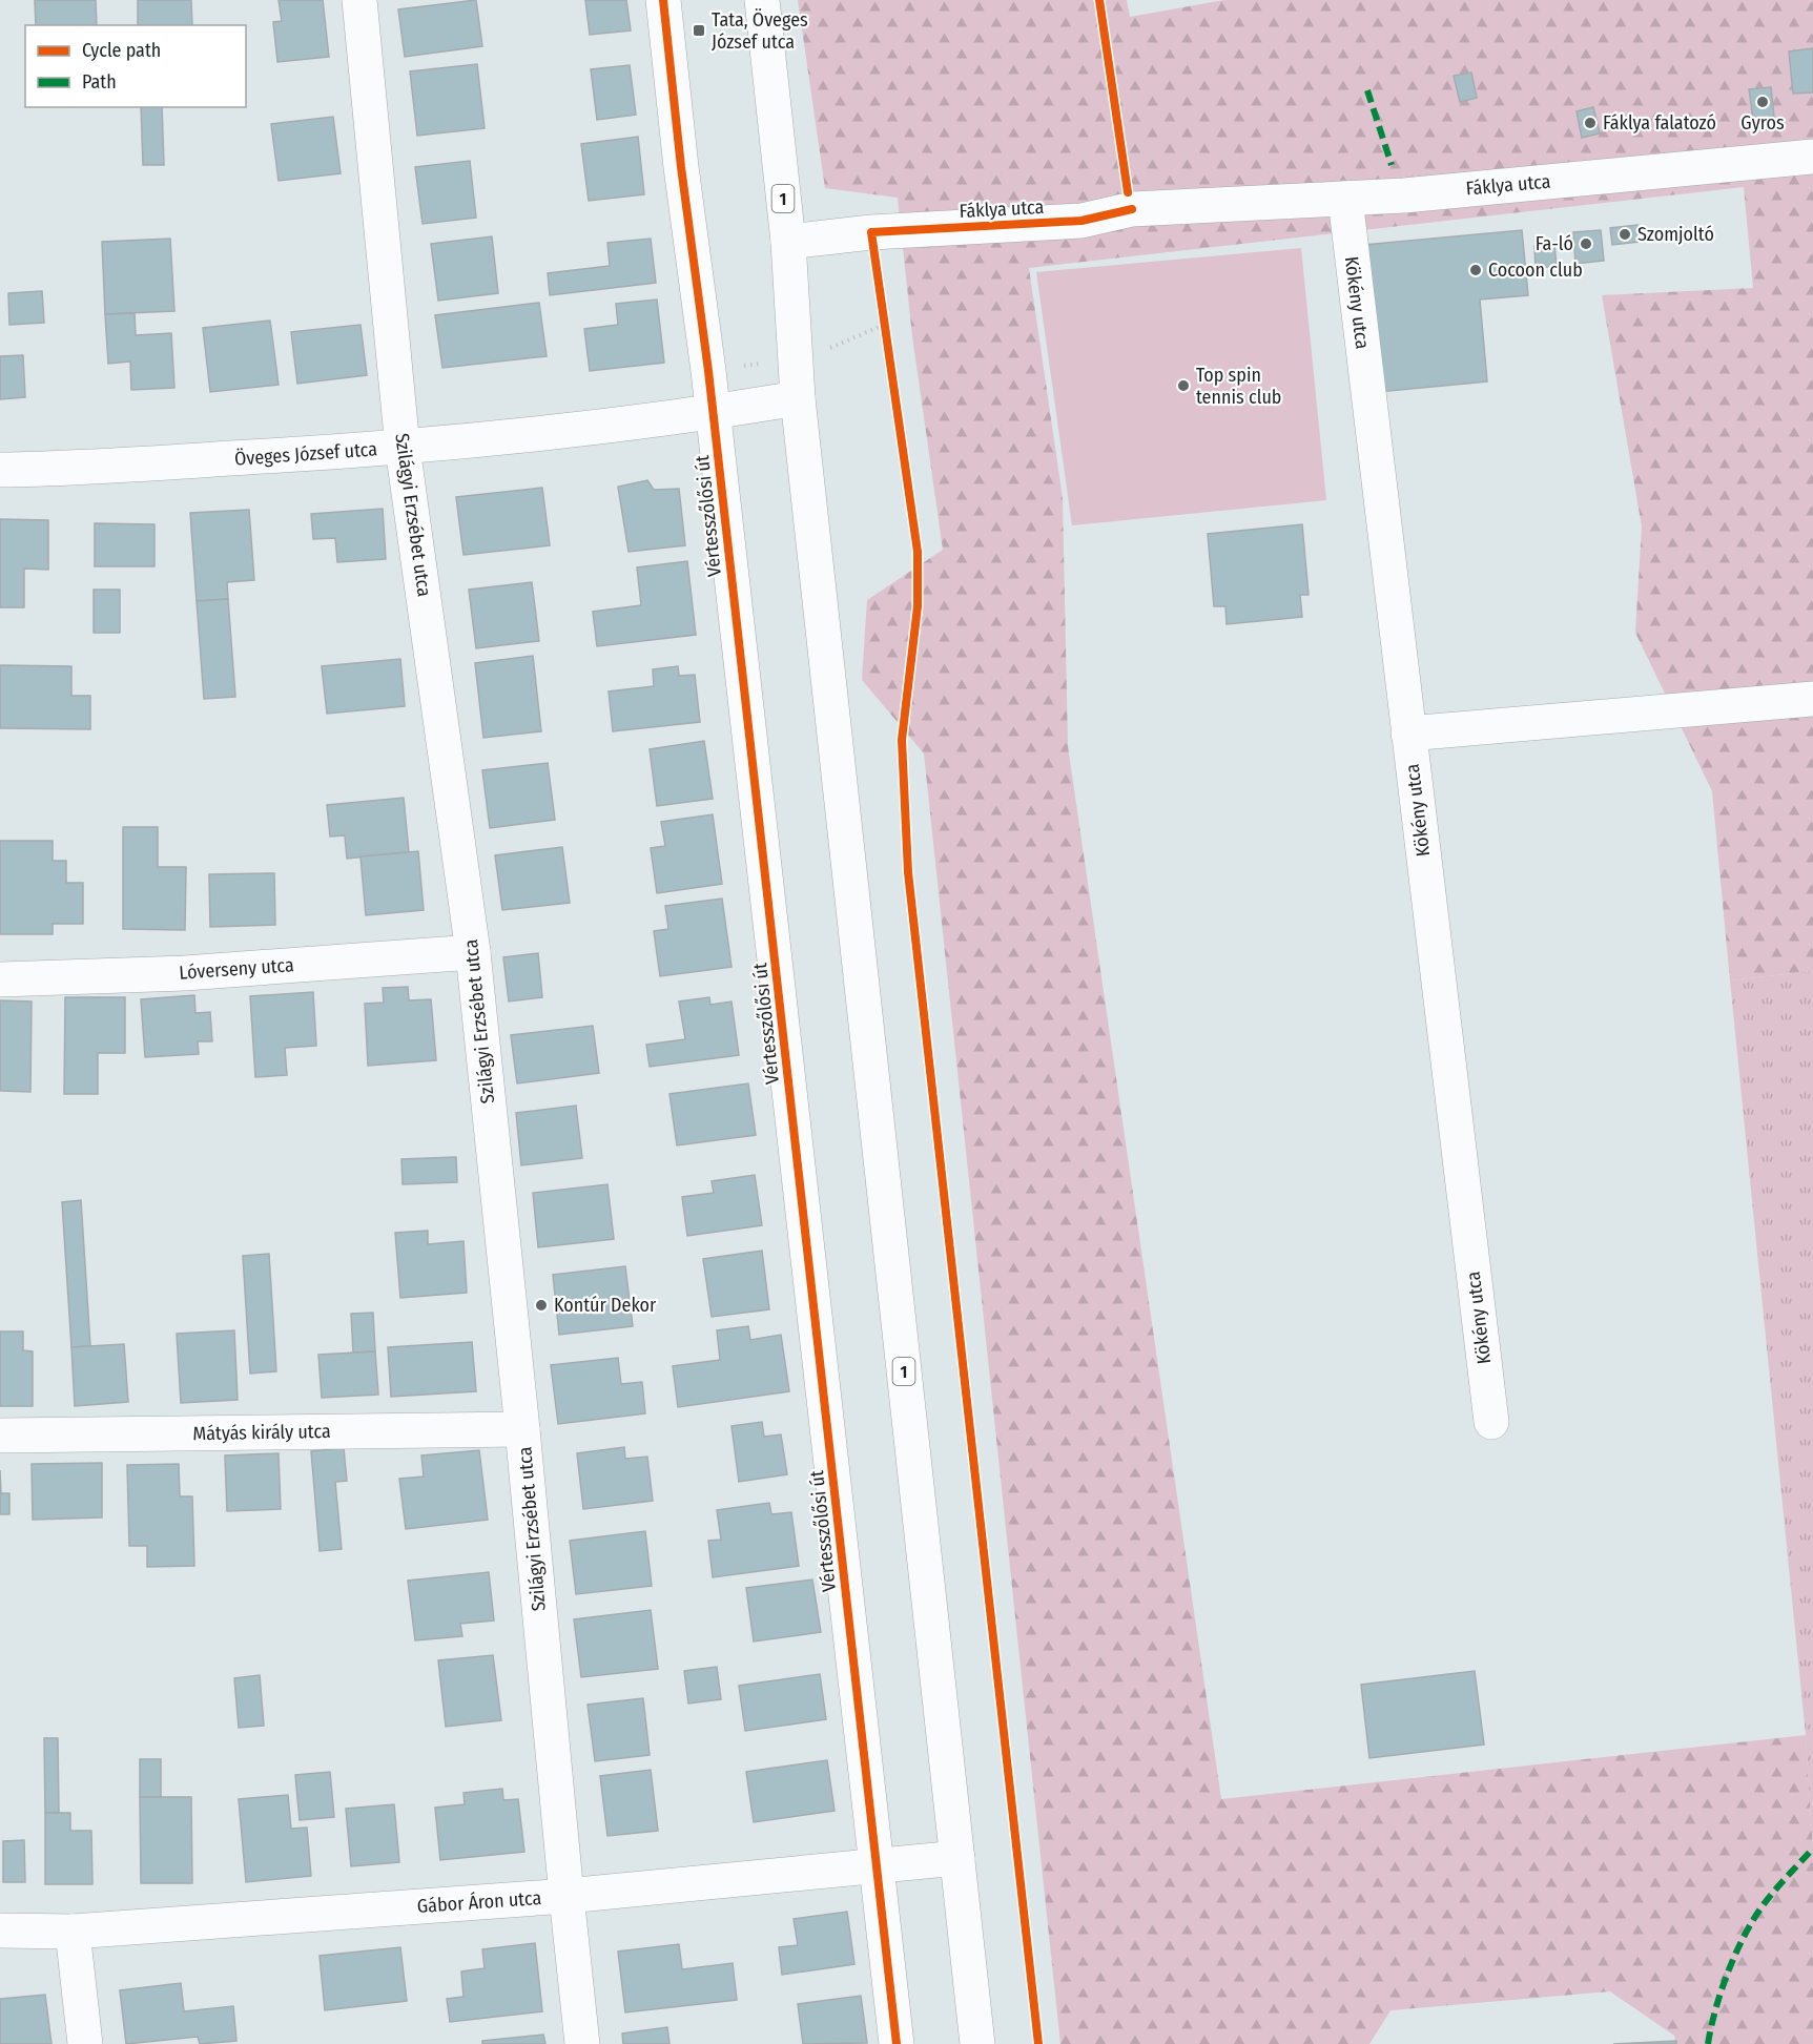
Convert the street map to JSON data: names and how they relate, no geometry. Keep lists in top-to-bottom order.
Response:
{
  "streets": {
    "street": [
      "Fáklya utca",
      "1",
      "Kökény utca",
      "Öveges József utca",
      "Szilágyi Erzsébet utca",
      "Vértesszőlősi út",
      "Lóverseny utca",
      "Mátyás király utca",
      "Gábor Áron utca"
    ]
  },
  "crossings": [
    ["Fáklya utca", "1"],
    ["Fáklya utca", "Kökény utca"],
    ["1", "Öveges József utca"],
    ["1", "Gábor Áron utca"],
    ["Öveges József utca", "Szilágyi Erzsébet utca"],
    ["Öveges József utca", "Vértesszőlősi út"],
    ["Szilágyi Erzsébet utca", "Lóverseny utca"],
    ["Szilágyi Erzsébet utca", "Mátyás király utca"],
    ["Szilágyi Erzsébet utca", "Gábor Áron utca"],
    ["Vértesszőlősi út", "Gábor Áron utca"]
  ],
  "places": {
    "transit": ["Tata, Öveges József utca"],
    "other": [
      "Gyros",
      "Fáklya falatozó",
      "Szomjoltó",
      "Fa-ló",
      "Cocoon club",
      "Top spin tennis club",
      "Kontúr Dekor"
    ]
  },
  "legend": ["Cycle path", "Path"]
}
